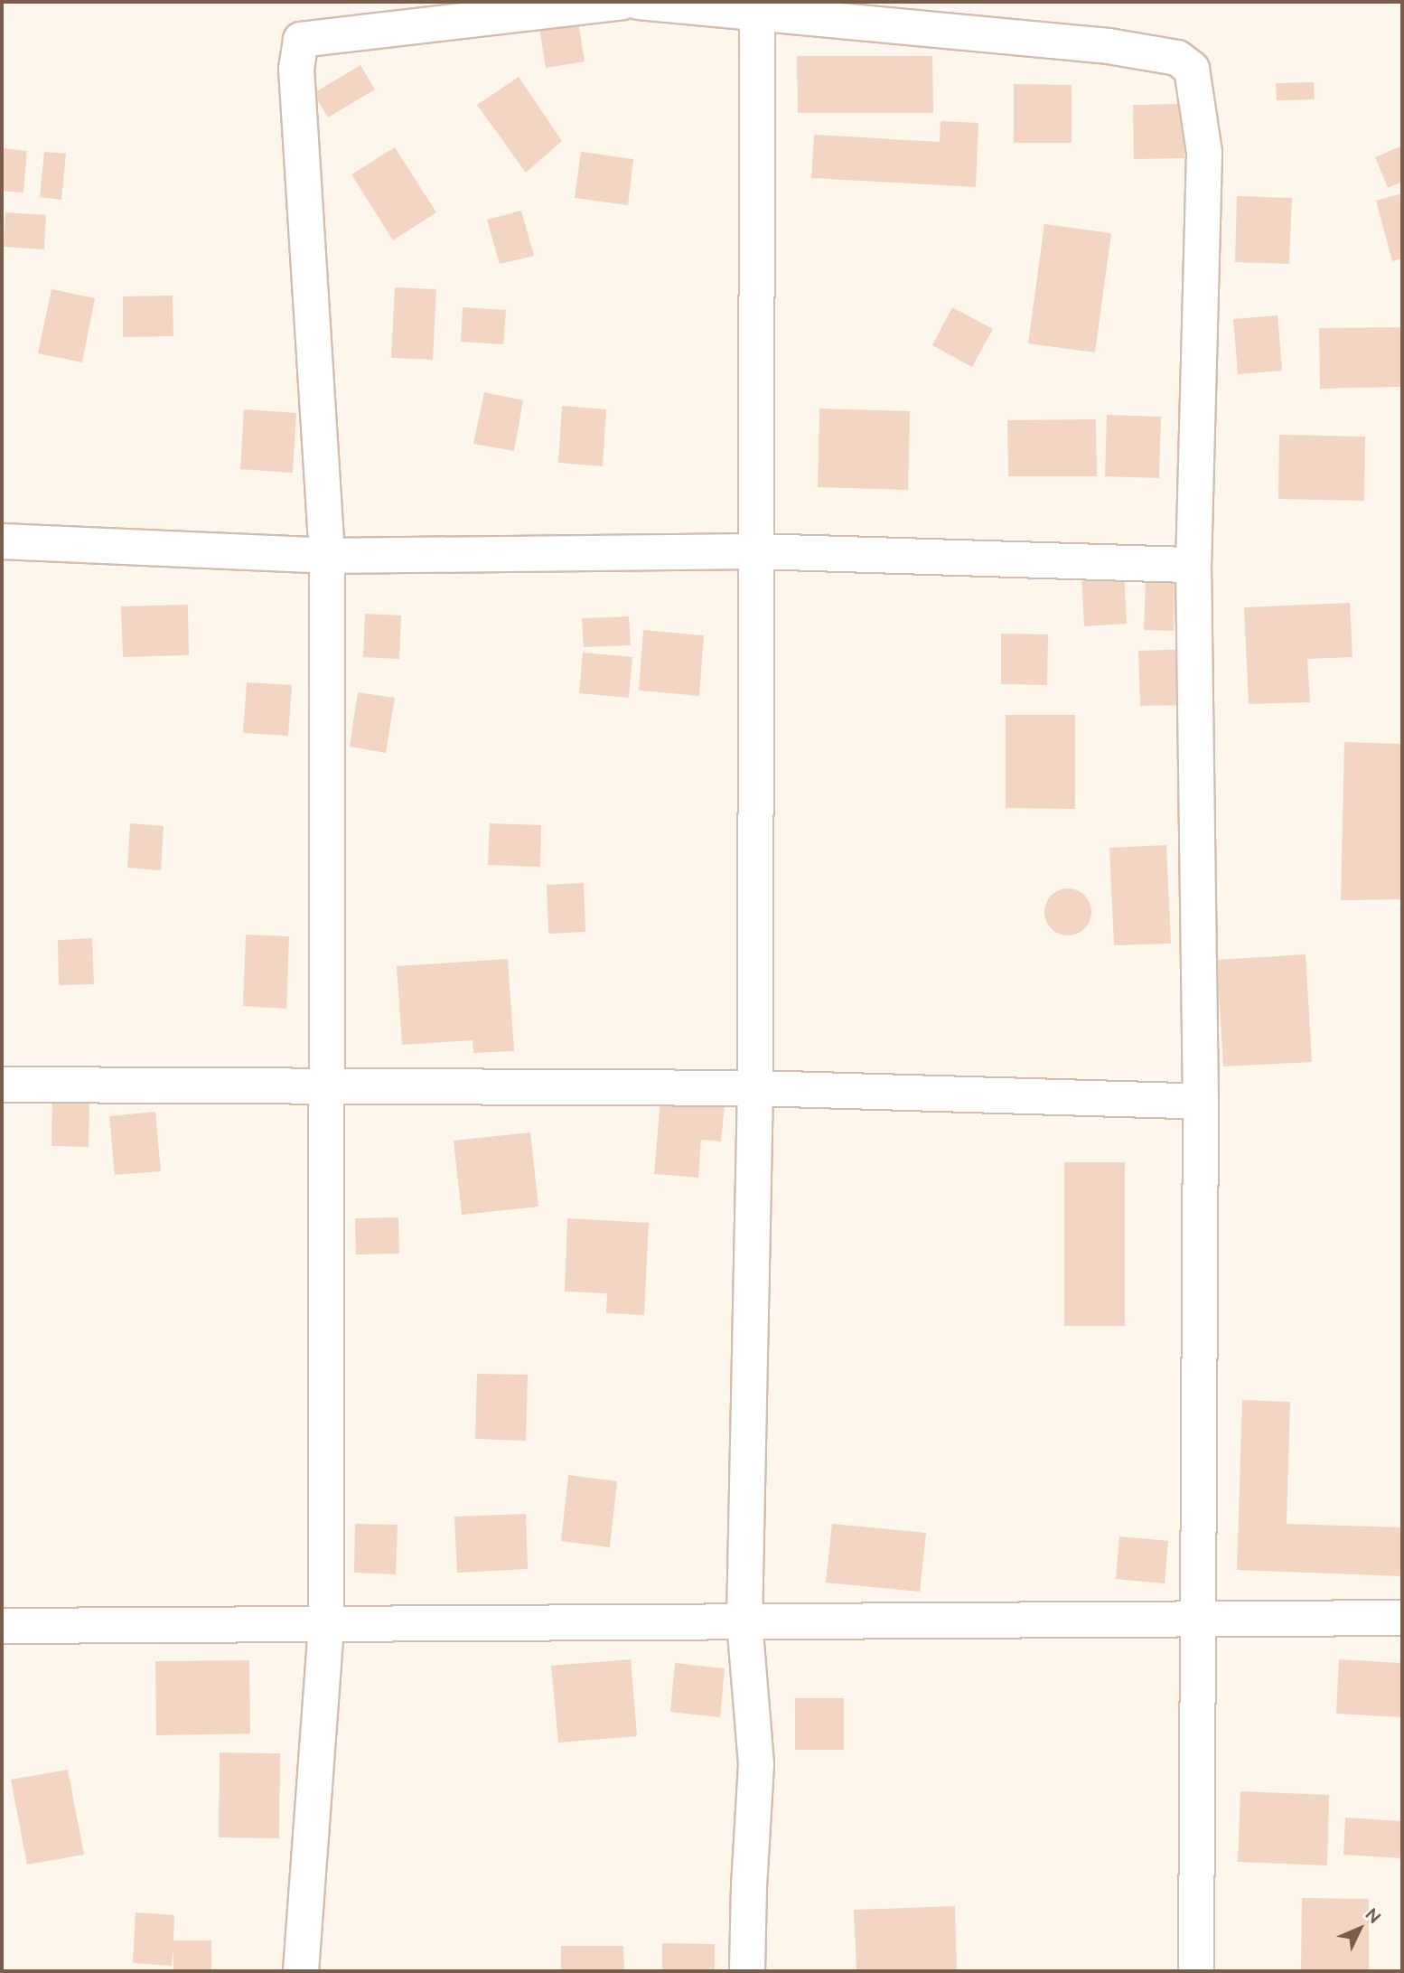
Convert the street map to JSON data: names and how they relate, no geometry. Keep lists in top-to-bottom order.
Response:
{
  "north": "top right"
}
